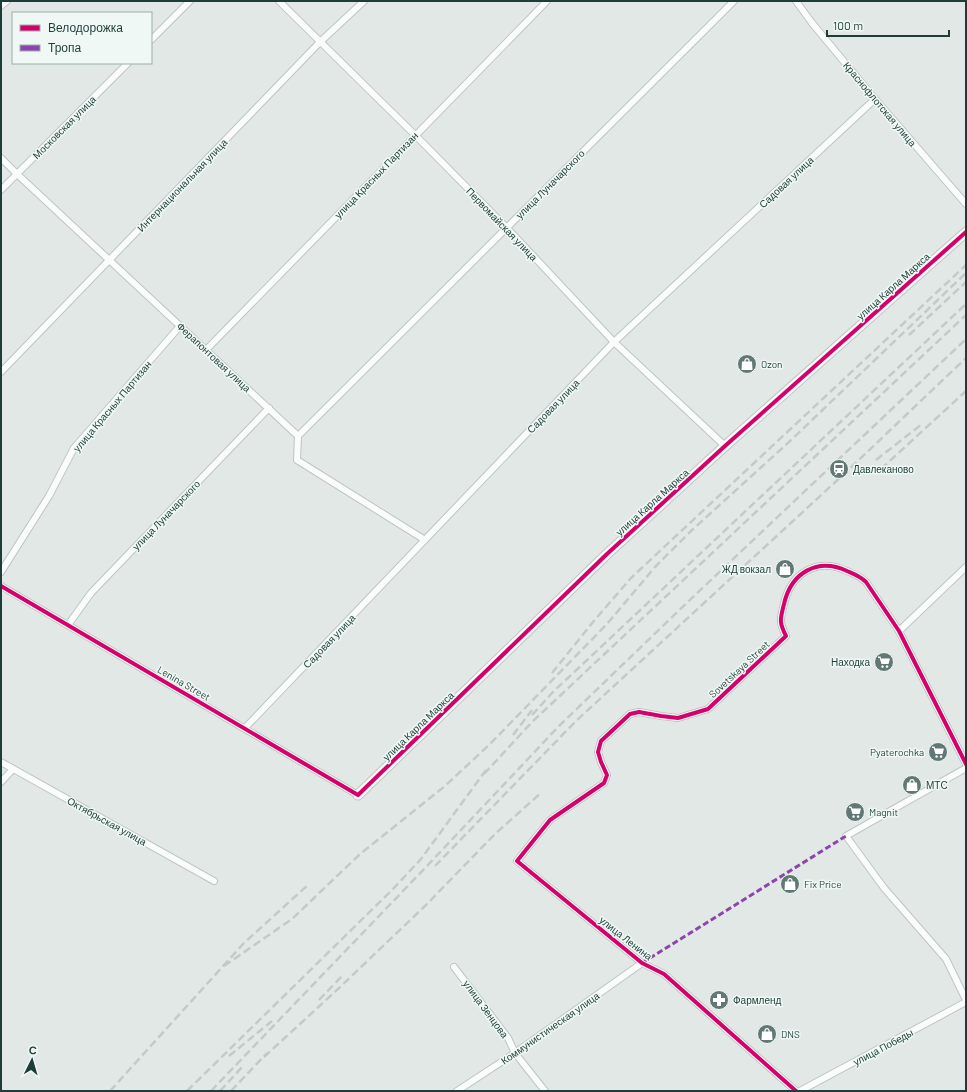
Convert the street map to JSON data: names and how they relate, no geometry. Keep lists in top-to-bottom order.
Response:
{
  "streets": {
    "street": [
      "Краснофлотская улица",
      "Московская улица",
      "улица Красных Партизан",
      "Садовая улица",
      "улица Луначарского",
      "Интернациональная улица",
      "Первомайская улица",
      "улица Карла Маркса",
      "Ферапонтовая улица",
      "Sovetskaya Street",
      "Lenina Street",
      "Октябрьская улица",
      "улица Ленина",
      "улица Зенцова",
      "Коммунистическая улица",
      "улица Победы"
    ]
  },
  "crossings": [
    ["Краснофлотская улица", "Садовая улица"],
    ["Московская улица", "Ферапонтовая улица"],
    ["улица Красных Партизан", "Первомайская улица"],
    ["улица Красных Партизан", "Ферапонтовая улица"],
    ["Садовая улица", "Первомайская улица"],
    ["Садовая улица", "Lenina Street"],
    ["улица Луначарского", "Первомайская улица"],
    ["улица Луначарского", "Ферапонтовая улица"],
    ["улица Луначарского", "Lenina Street"],
    ["Интернациональная улица", "Первомайская улица"],
    ["Интернациональная улица", "Ферапонтовая улица"],
    ["Первомайская улица", "улица Карла Маркса"],
    ["улица Карла Маркса", "Lenina Street"],
    ["Sovetskaya Street", "улица Ленина"],
    ["улица Ленина", "Коммунистическая улица"],
    ["улица Зенцова", "Коммунистическая улица"]
  ],
  "places": {
    "shop": [
      "Ozon",
      "ЖД вокзал",
      "МТС",
      "Fix Price",
      "DNS"
    ],
    "station": ["Давлеканово"],
    "supermarket": ["Находка", "Pyaterochka", "Magnit"],
    "pharmacy": ["Фармленд"]
  },
  "legend": ["Велодорожка", "Тропа"],
  "scale_bar": "100 m",
  "north": "top"
}
